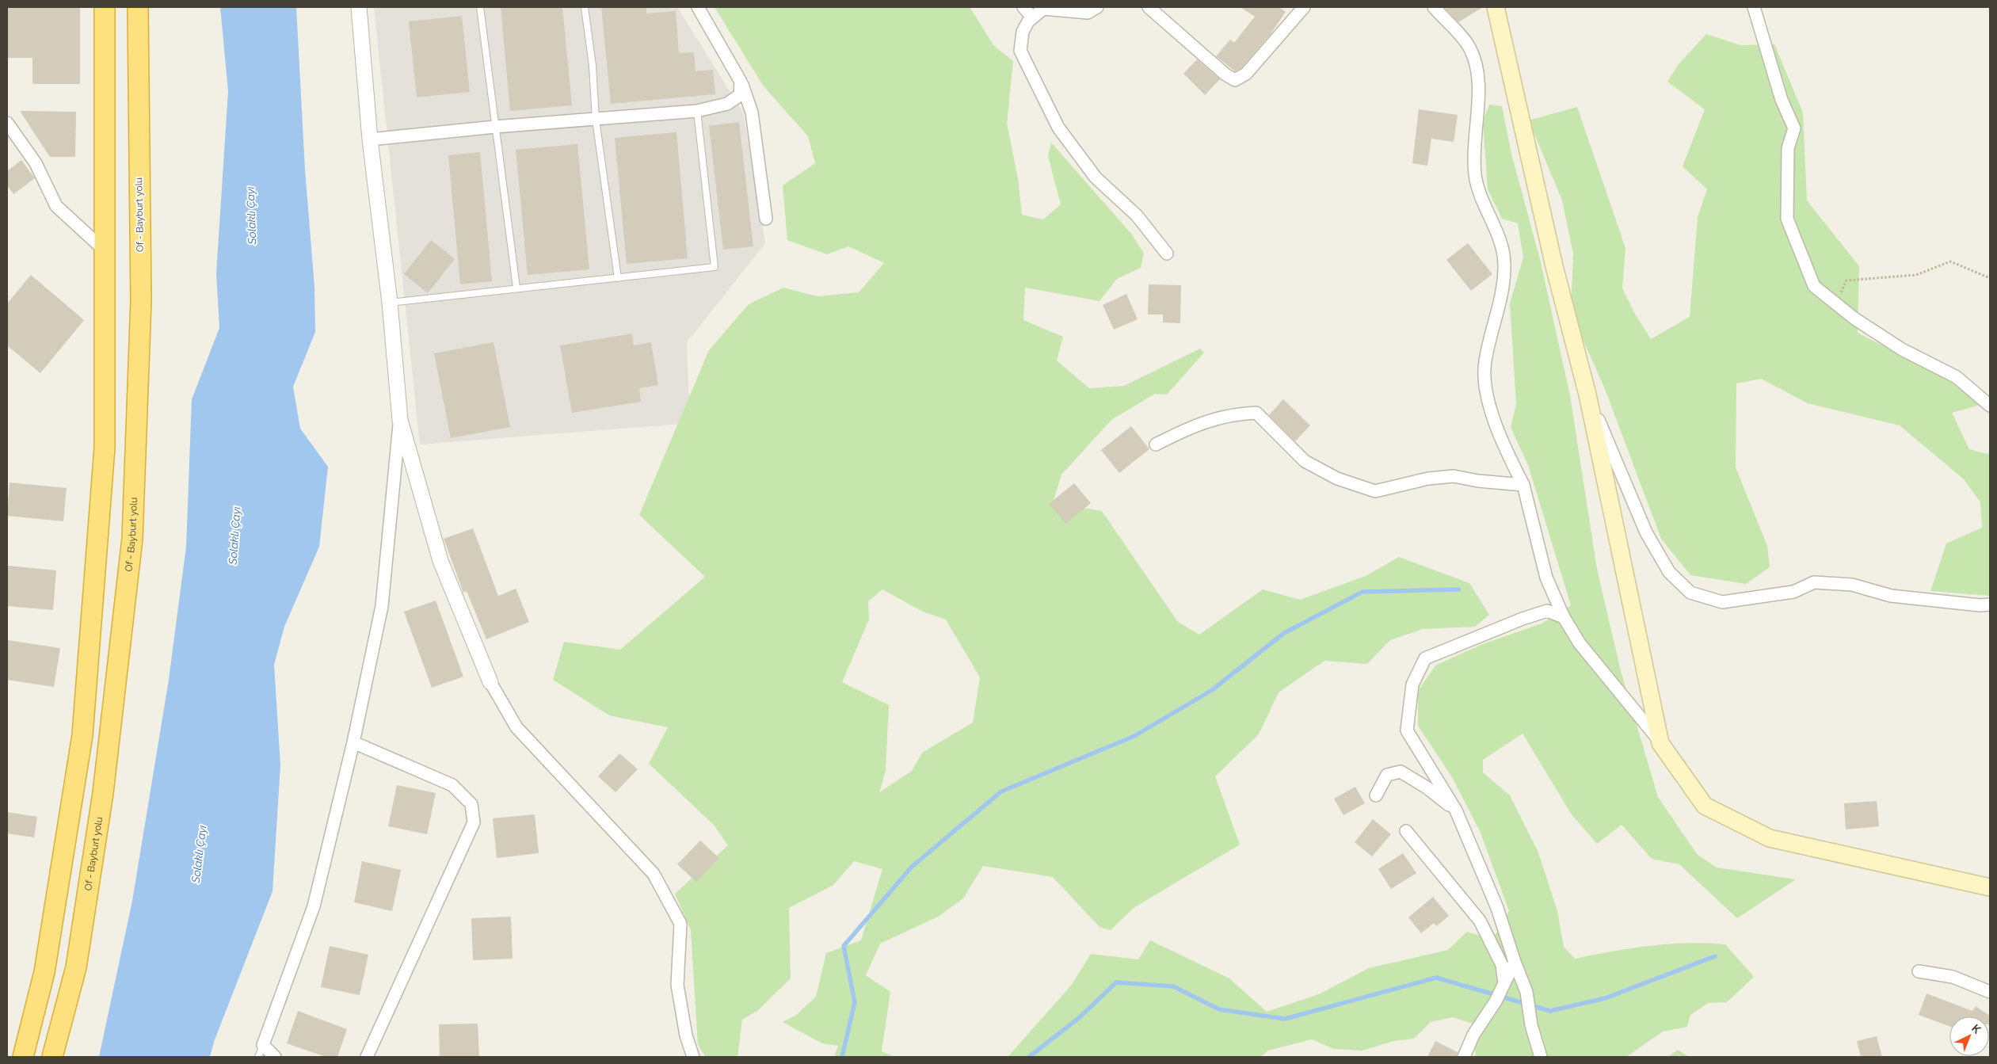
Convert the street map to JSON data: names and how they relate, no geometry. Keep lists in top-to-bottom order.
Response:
{
  "streets": {
    "highway": ["Of - Bayburt yolu"]
  },
  "water": ["Solaklı Çayı"],
  "north": "top right"
}
